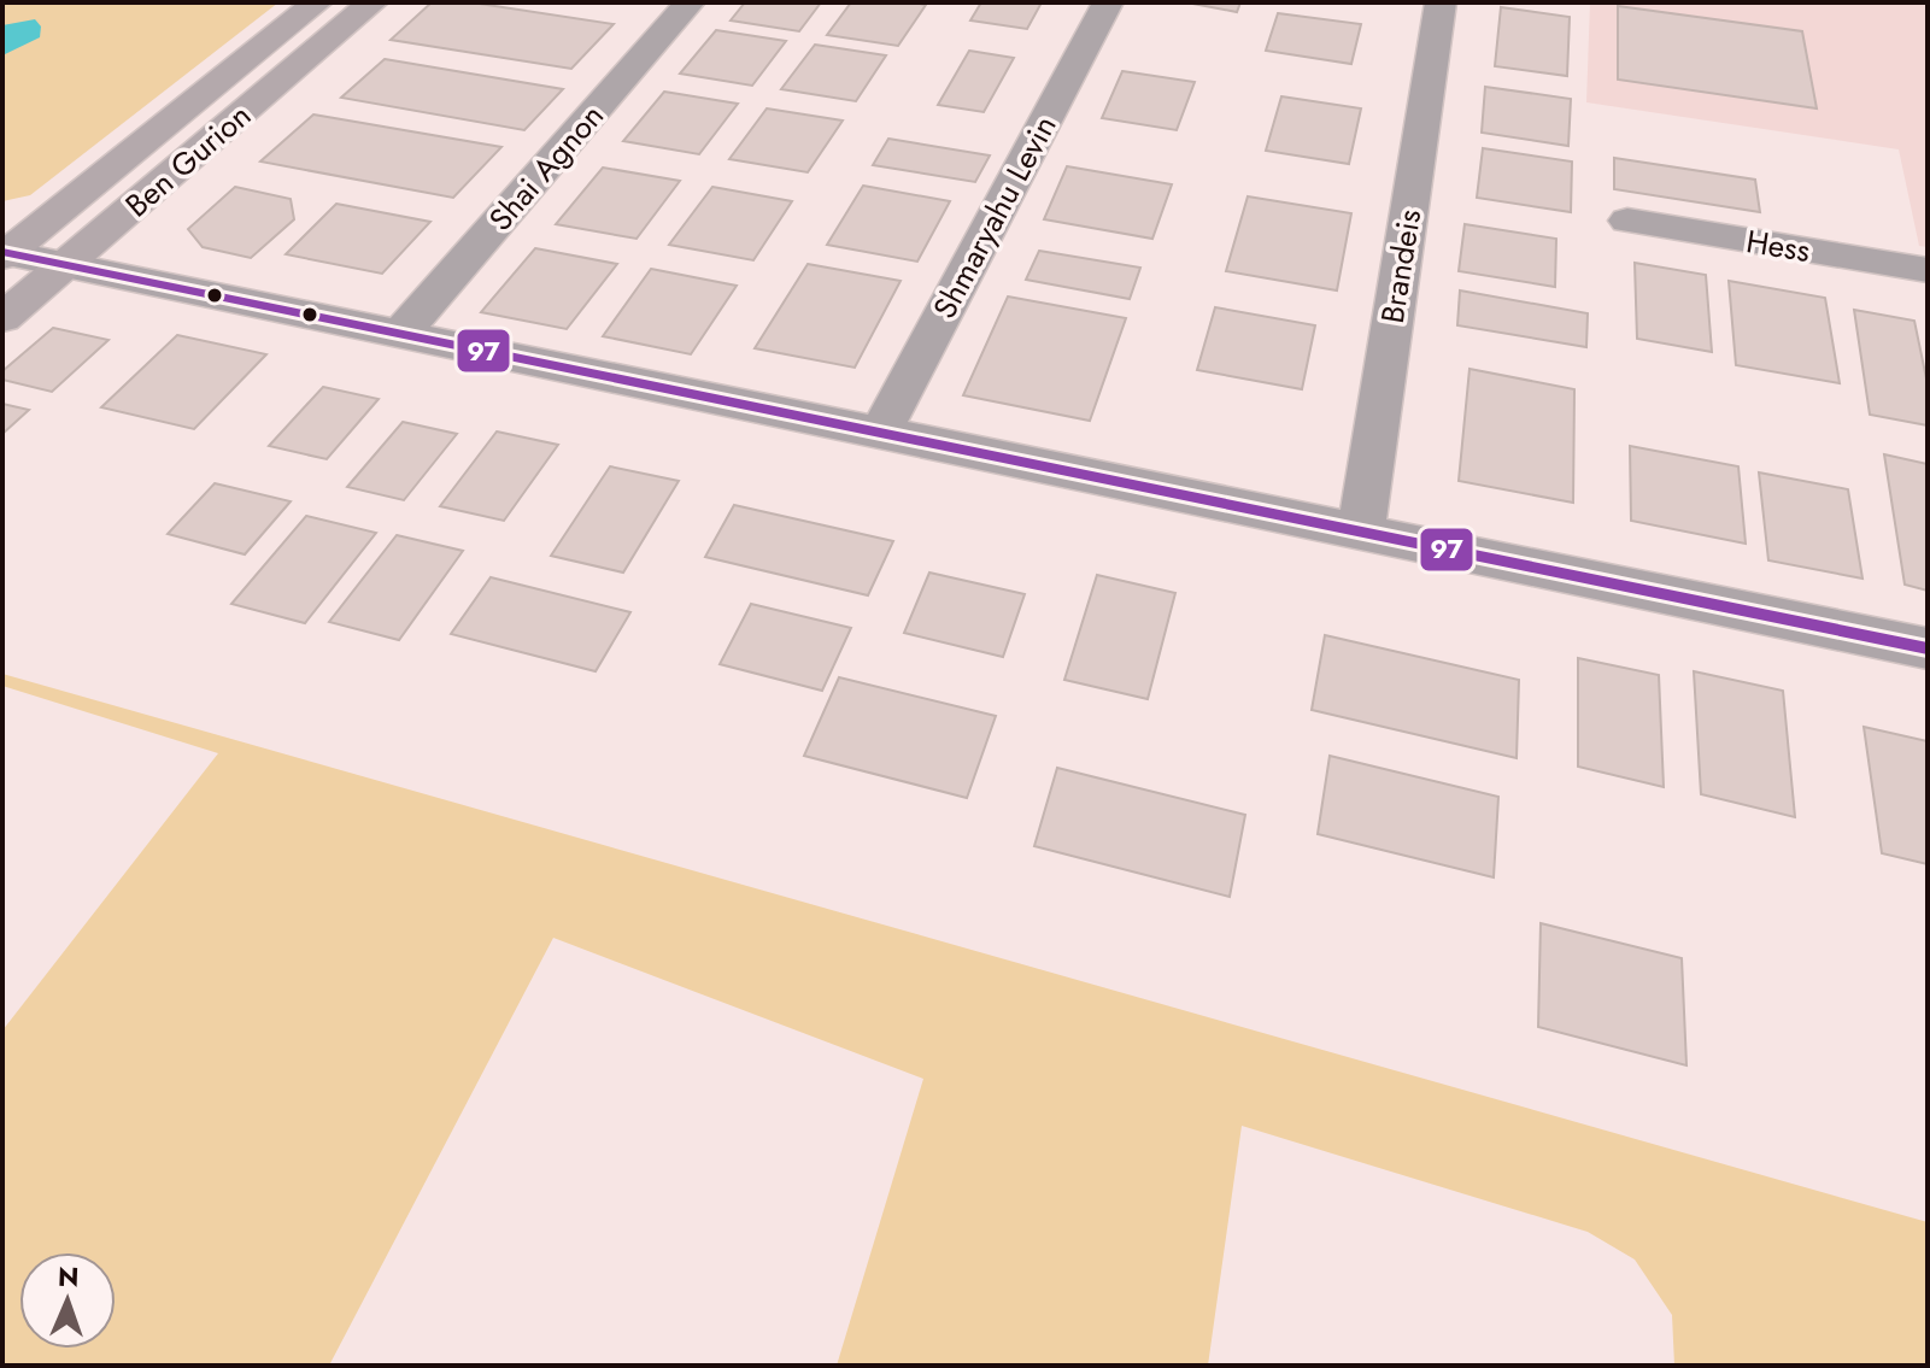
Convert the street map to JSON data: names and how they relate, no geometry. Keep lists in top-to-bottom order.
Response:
{
  "streets": {
    "main road": ["Ben Gurion"],
    "street": [
      "Shai Agnon",
      "Shmaryahu Levin",
      "Hess",
      "Brandeis"
    ]
  },
  "lines": ["transit line 97"],
  "north": "top"
}
